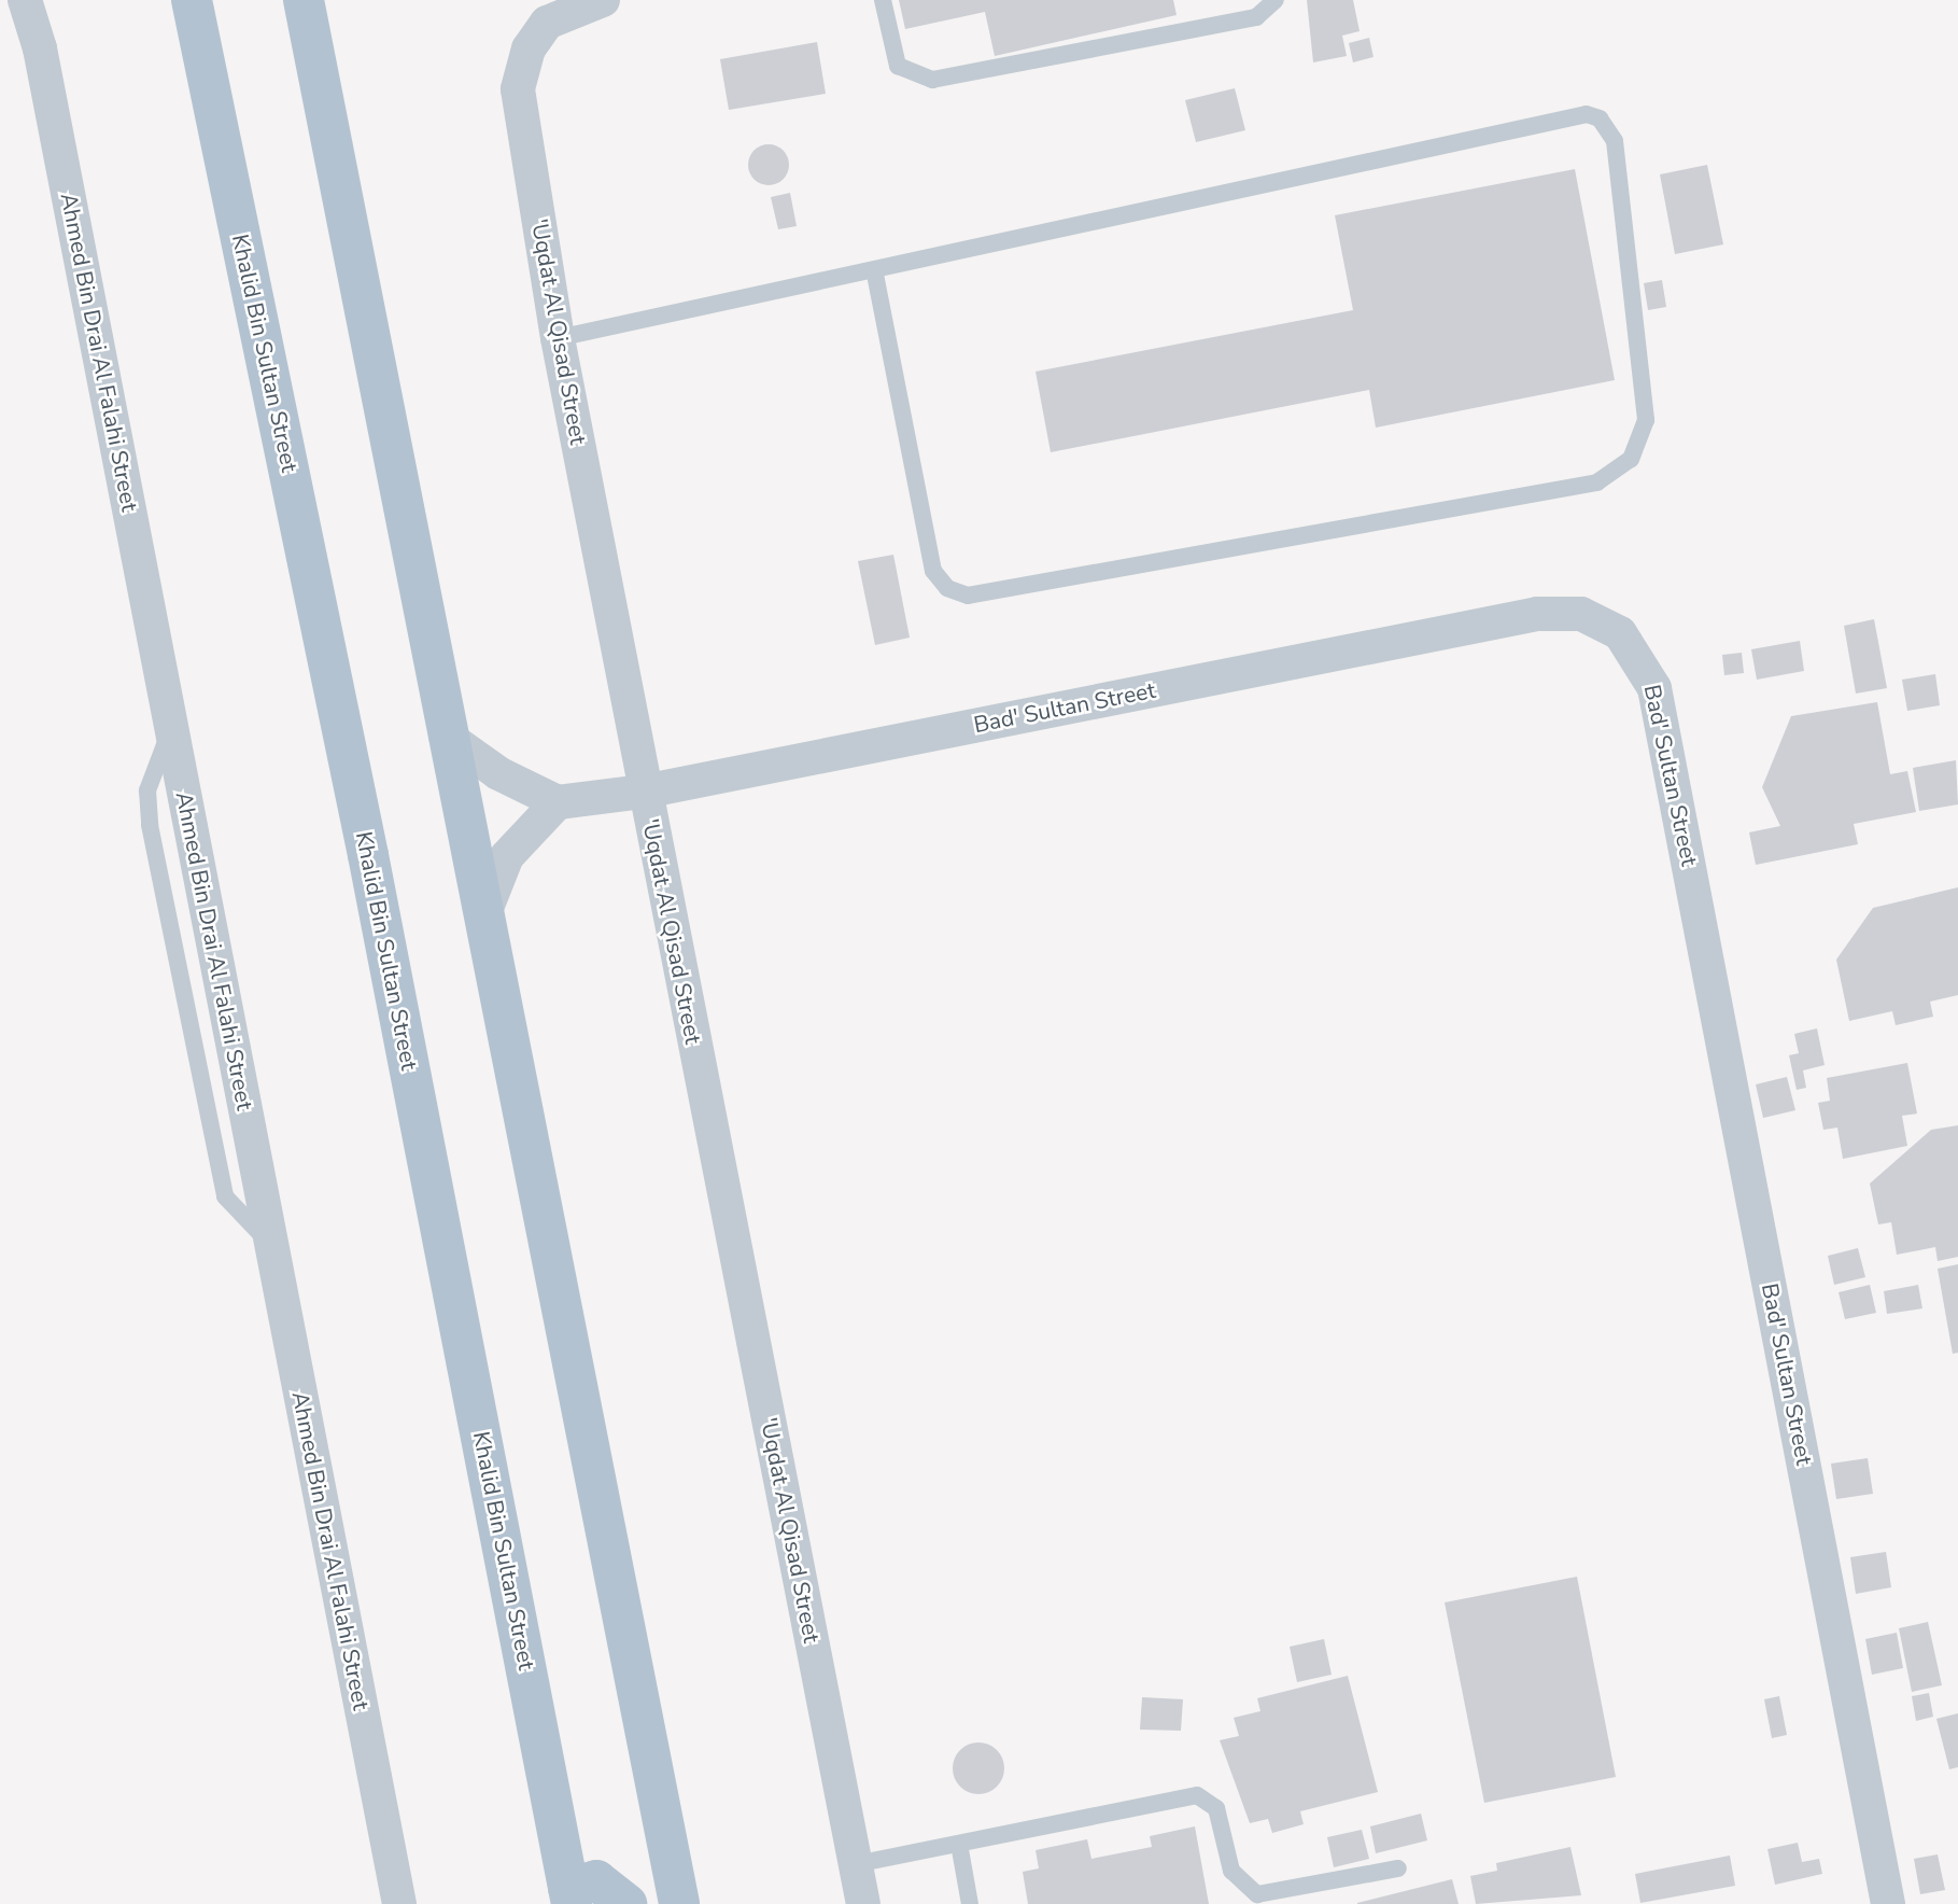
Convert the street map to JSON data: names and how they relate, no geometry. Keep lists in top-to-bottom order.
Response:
{
  "streets": {
    "main road": ["Khalid Bin Sultan Street"],
    "street": ["'Uqdat Al Qisad Street", "Ahmed Bin Drai Al Falahi Street", "Bad' Sultan Street"]
  },
  "crossings": [
    ["'Uqdat Al Qisad Street", "Bad' Sultan Street"]
  ]
}
